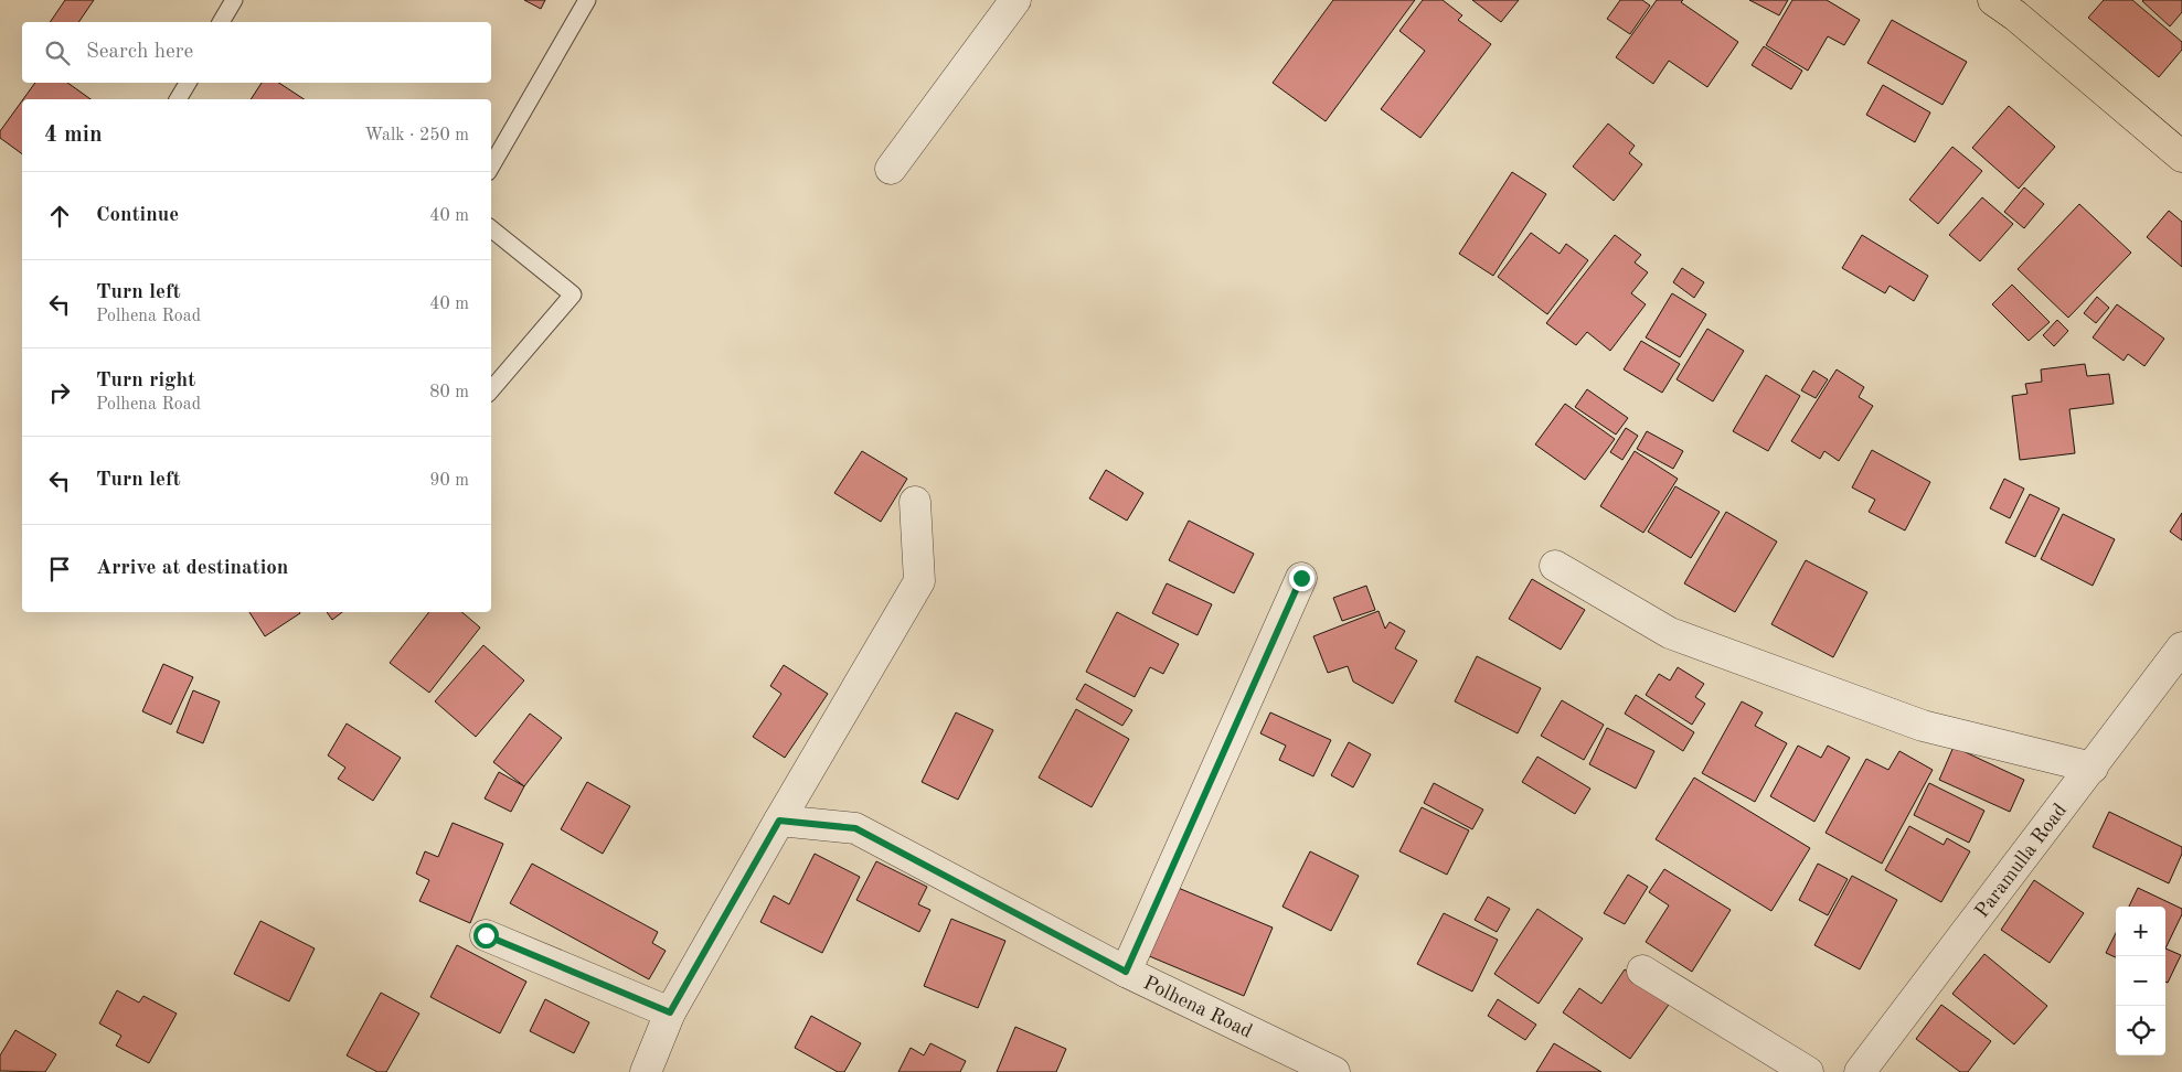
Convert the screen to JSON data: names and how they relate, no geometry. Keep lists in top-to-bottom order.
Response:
{
  "streets": {
    "street": ["Paramulla Road", "Polhena Road"]
  },
  "page": {
    "search": "Search here",
    "heading": ["4 min", "Walk · 250 m"],
    "list": [
      ["Continue", "40 m"],
      ["Turn left", "Polhena Road", "40 m"],
      ["Turn right", "Polhena Road", "80 m"],
      ["Turn left", "90 m"],
      "Arrive at destination"
    ],
    "map_buttons": ["+", "−"]
  }
}
